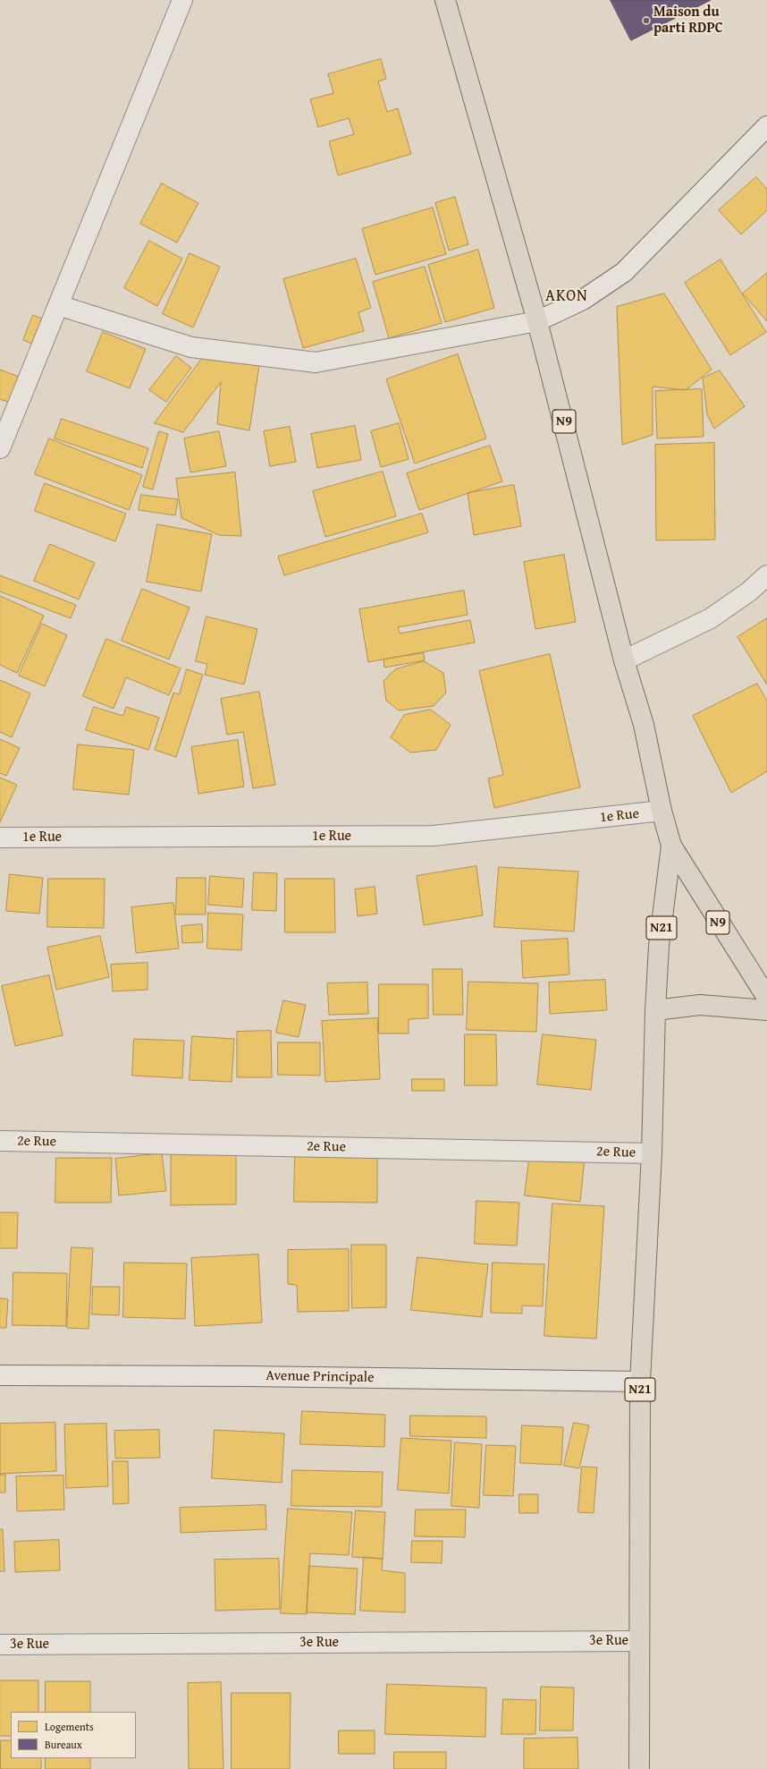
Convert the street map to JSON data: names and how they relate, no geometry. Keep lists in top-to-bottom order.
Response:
{
  "streets": {
    "main road": ["N9", "N21"],
    "street": [
      "1e Rue",
      "2e Rue",
      "Avenue Principale",
      "3e Rue"
    ]
  },
  "crossings": [
    ["N9", "1e Rue"],
    ["N9", "N21"],
    ["N21", "2e Rue"],
    ["N21", "Avenue Principale"],
    ["N21", "3e Rue"]
  ],
  "districts": ["AKON"],
  "places": ["Maison du parti RDPC"],
  "legend": ["Logements", "Bureaux"]
}
